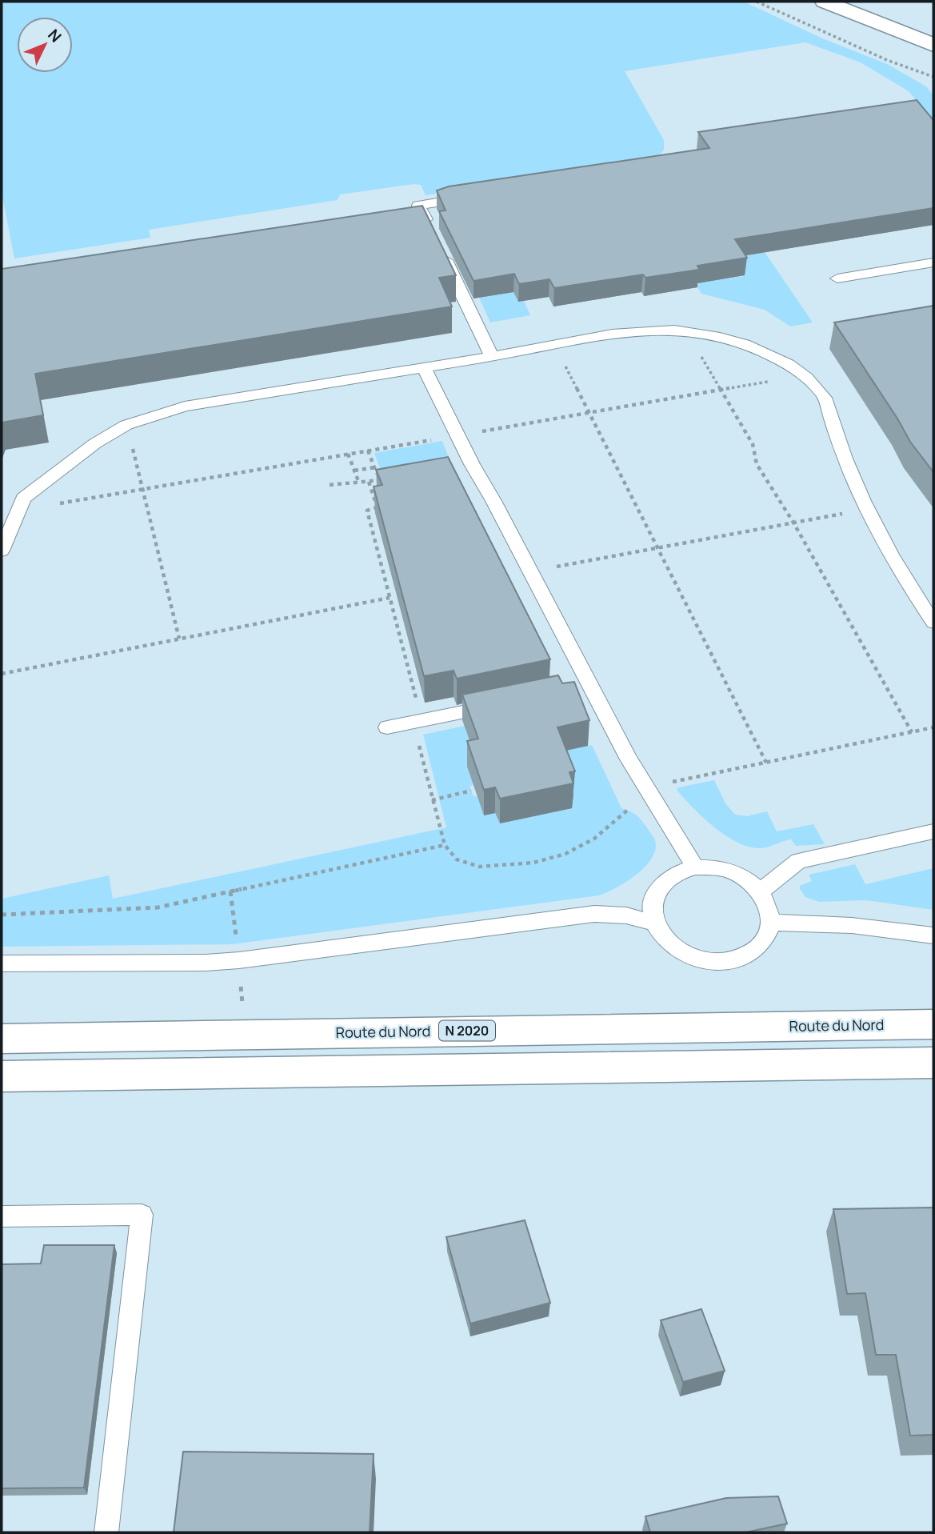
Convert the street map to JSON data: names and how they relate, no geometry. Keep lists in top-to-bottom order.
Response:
{
  "streets": {
    "main road": ["Route du Nord", "N 2020"]
  },
  "north": "top right"
}
